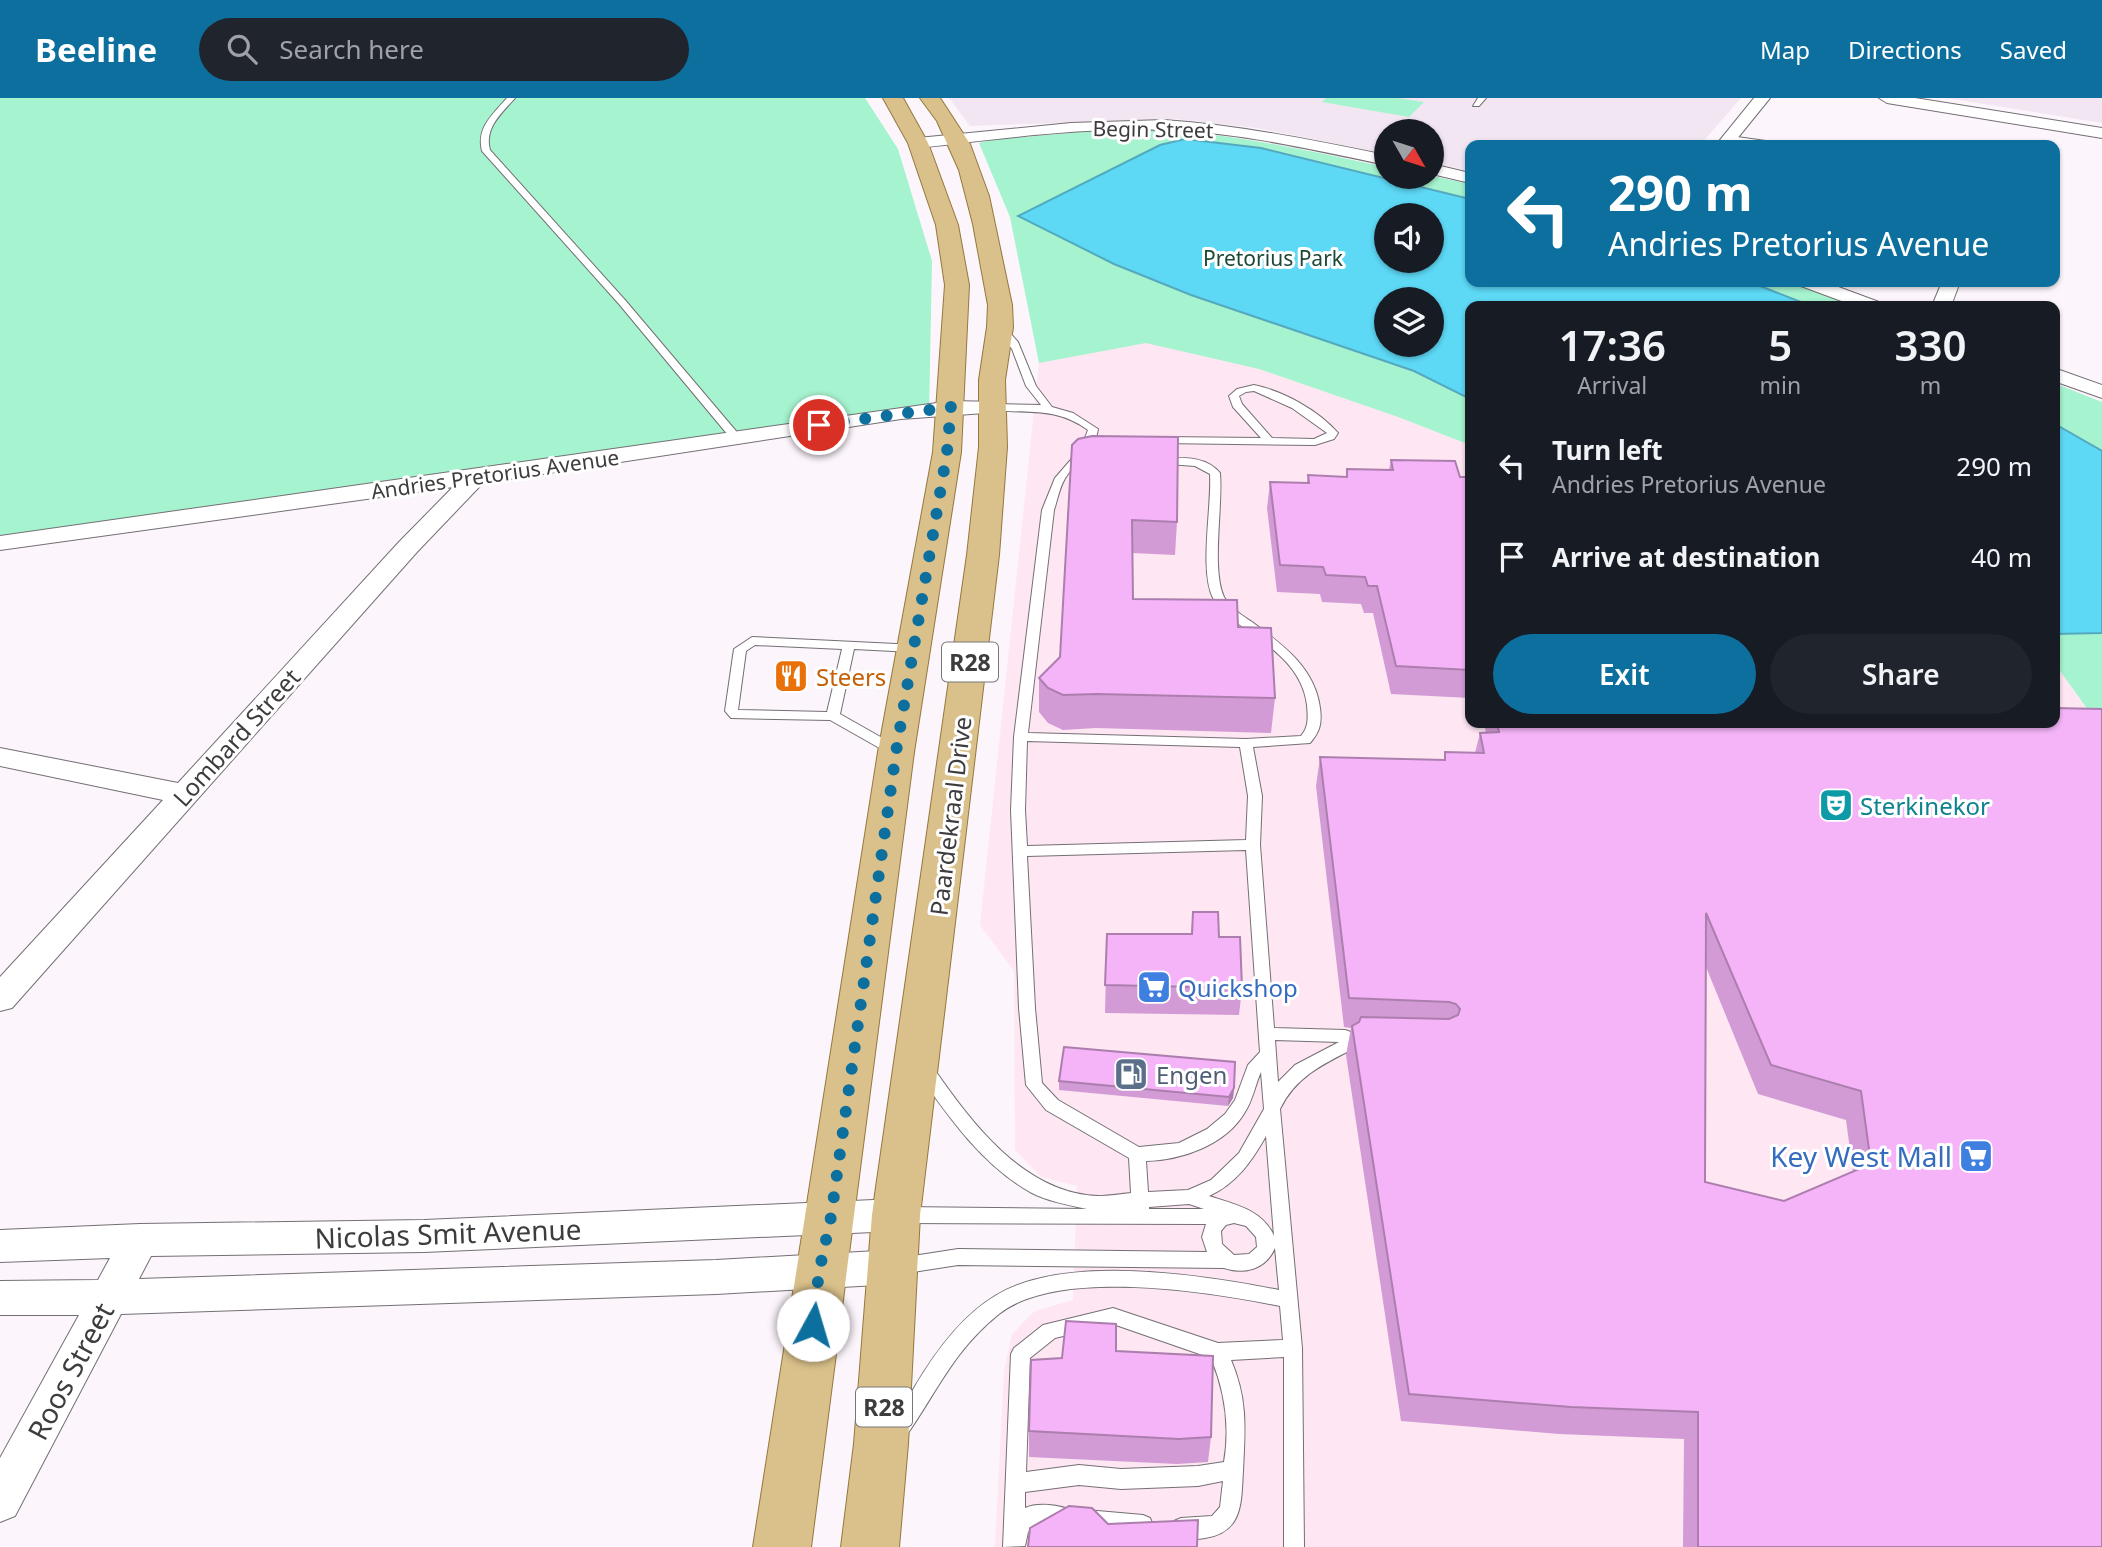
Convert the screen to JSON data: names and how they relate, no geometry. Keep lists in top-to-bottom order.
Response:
{
  "streets": {
    "main road": ["R28", "Paardekraal Drive"],
    "street": [
      "Begin Street",
      "Andries Pretorius Avenue",
      "Lombard Street",
      "Nicolas Smit Avenue",
      "Roos Street"
    ]
  },
  "crossings": [
    ["Begin Street", "Paardekraal Drive"],
    ["Andries Pretorius Avenue", "Lombard Street"],
    ["Andries Pretorius Avenue", "Paardekraal Drive"],
    ["Paardekraal Drive", "Nicolas Smit Avenue"],
    ["Nicolas Smit Avenue", "Roos Street"]
  ],
  "parks": ["Pretorius Park"],
  "places": {
    "restaurant": ["Steers"],
    "theatre": ["Sterkinekor"],
    "supermarket": ["Quickshop", "Key West Mall"],
    "fuel station": ["Engen"]
  },
  "north": "bottom right",
  "page": {
    "header": "Beeline",
    "search": "Search here",
    "nav": ["Map", "Directions", "Saved"],
    "turn": ["290 m", "Andries Pretorius Avenue"],
    "eta": [
      "17:36",
      "Arrival",
      "5",
      "min",
      "330",
      "m"
    ],
    "list": [
      {
        "name": "Turn left",
        "note": "Andries Pretorius Avenue",
        "value": "290 m"
      },
      {
        "name": "Arrive at destination",
        "value": "40 m"
      }
    ],
    "buttons": ["Exit", "Share"]
  }
}
